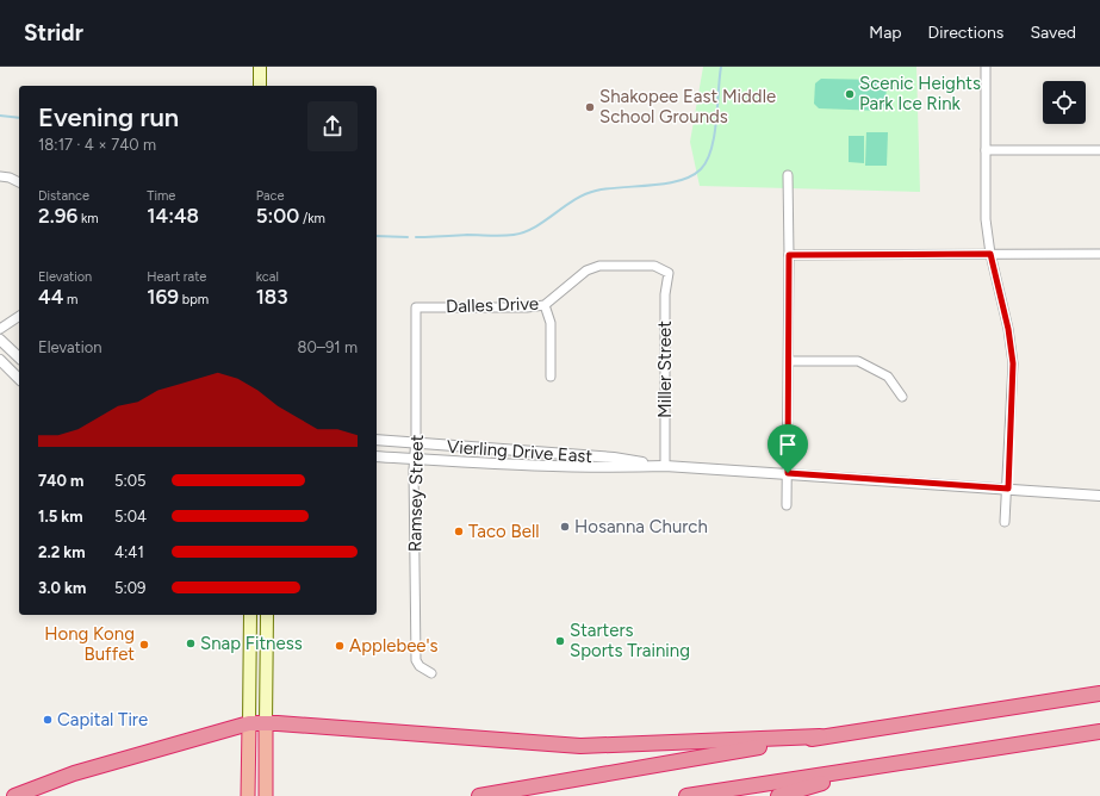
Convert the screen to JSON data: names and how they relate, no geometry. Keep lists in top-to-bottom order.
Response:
{
  "streets": {
    "street": [
      "Dalles Drive",
      "Miller Street",
      "Vierling Drive East",
      "Ramsey Street"
    ]
  },
  "crossings": [
    ["Dalles Drive", "Miller Street"],
    ["Dalles Drive", "Ramsey Street"],
    ["Miller Street", "Vierling Drive East"],
    ["Vierling Drive East", "Ramsey Street"]
  ],
  "places": [
    "Scenic Heights Park Ice Rink",
    "Shakopee East Middle School Grounds",
    "Hosanna Church",
    "Taco Bell",
    "Starters Sports Training",
    "Snap Fitness",
    "Hong Kong Buffet",
    "Applebee's",
    "Capital Tire"
  ],
  "page": {
    "header": "Stridr",
    "nav": ["Map", "Directions", "Saved"],
    "heading": ["Evening run", "18:17 · 4 × 740 m"],
    "stats": [
      ["Distance", "2.96 km"],
      ["Time", "14:48"],
      ["Pace", "5:00 /km"],
      ["Elevation", "44 m"],
      ["Heart rate", "169 bpm"],
      ["kcal", "183"]
    ],
    "chart": ["Elevation", "80–91 m"],
    "list": [
      {
        "name": "740 m",
        "note": "5:05"
      },
      {
        "name": "1.5 km",
        "note": "5:04"
      },
      {
        "name": "2.2 km",
        "note": "4:41"
      },
      {
        "name": "3.0 km",
        "note": "5:09"
      }
    ]
  }
}
